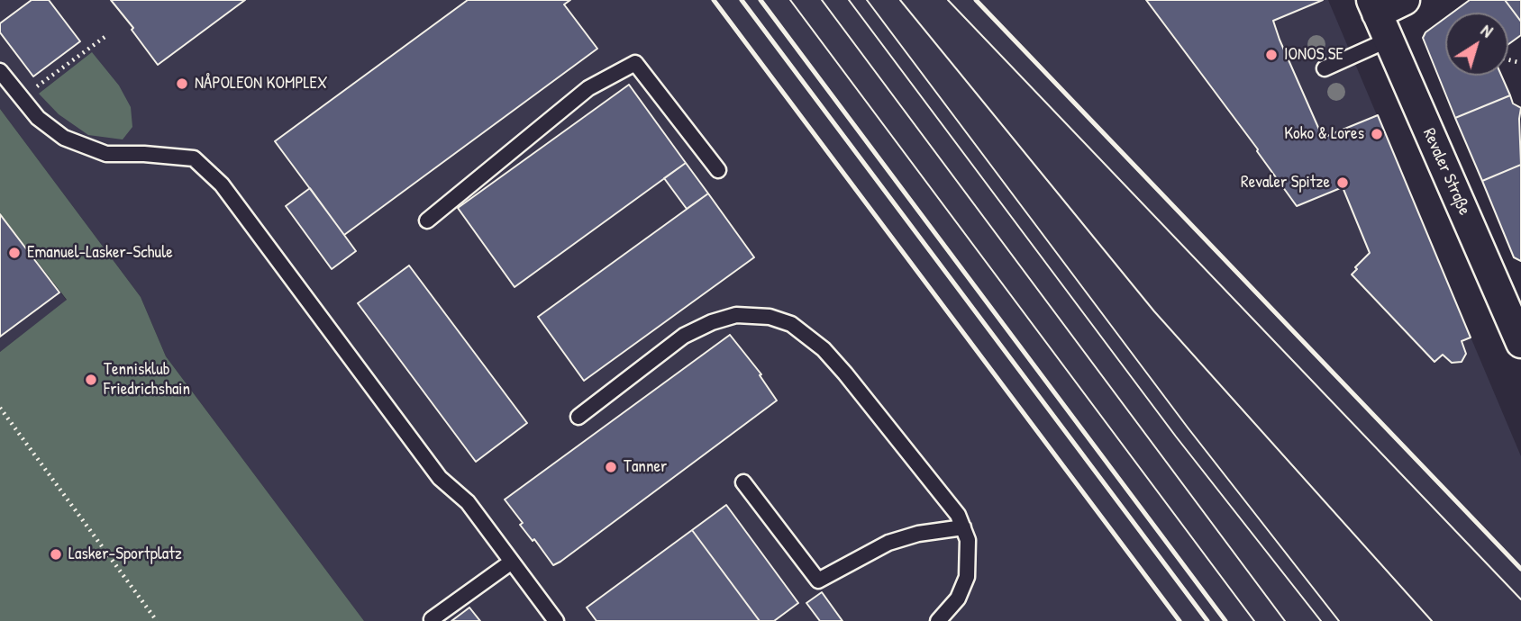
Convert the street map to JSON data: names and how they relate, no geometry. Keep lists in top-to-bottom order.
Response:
{
  "streets": {
    "street": ["Revaler Straße"]
  },
  "places": [
    "IONOS SE",
    "NÅPOLEON KOMPLEX",
    "Koko & Lores",
    "Revaler Spitze",
    "Emanuel-Lasker-Schule",
    "Tennisklub Friedrichshain",
    "Tanner",
    "Lasker-Sportplatz"
  ],
  "north": "top right"
}
